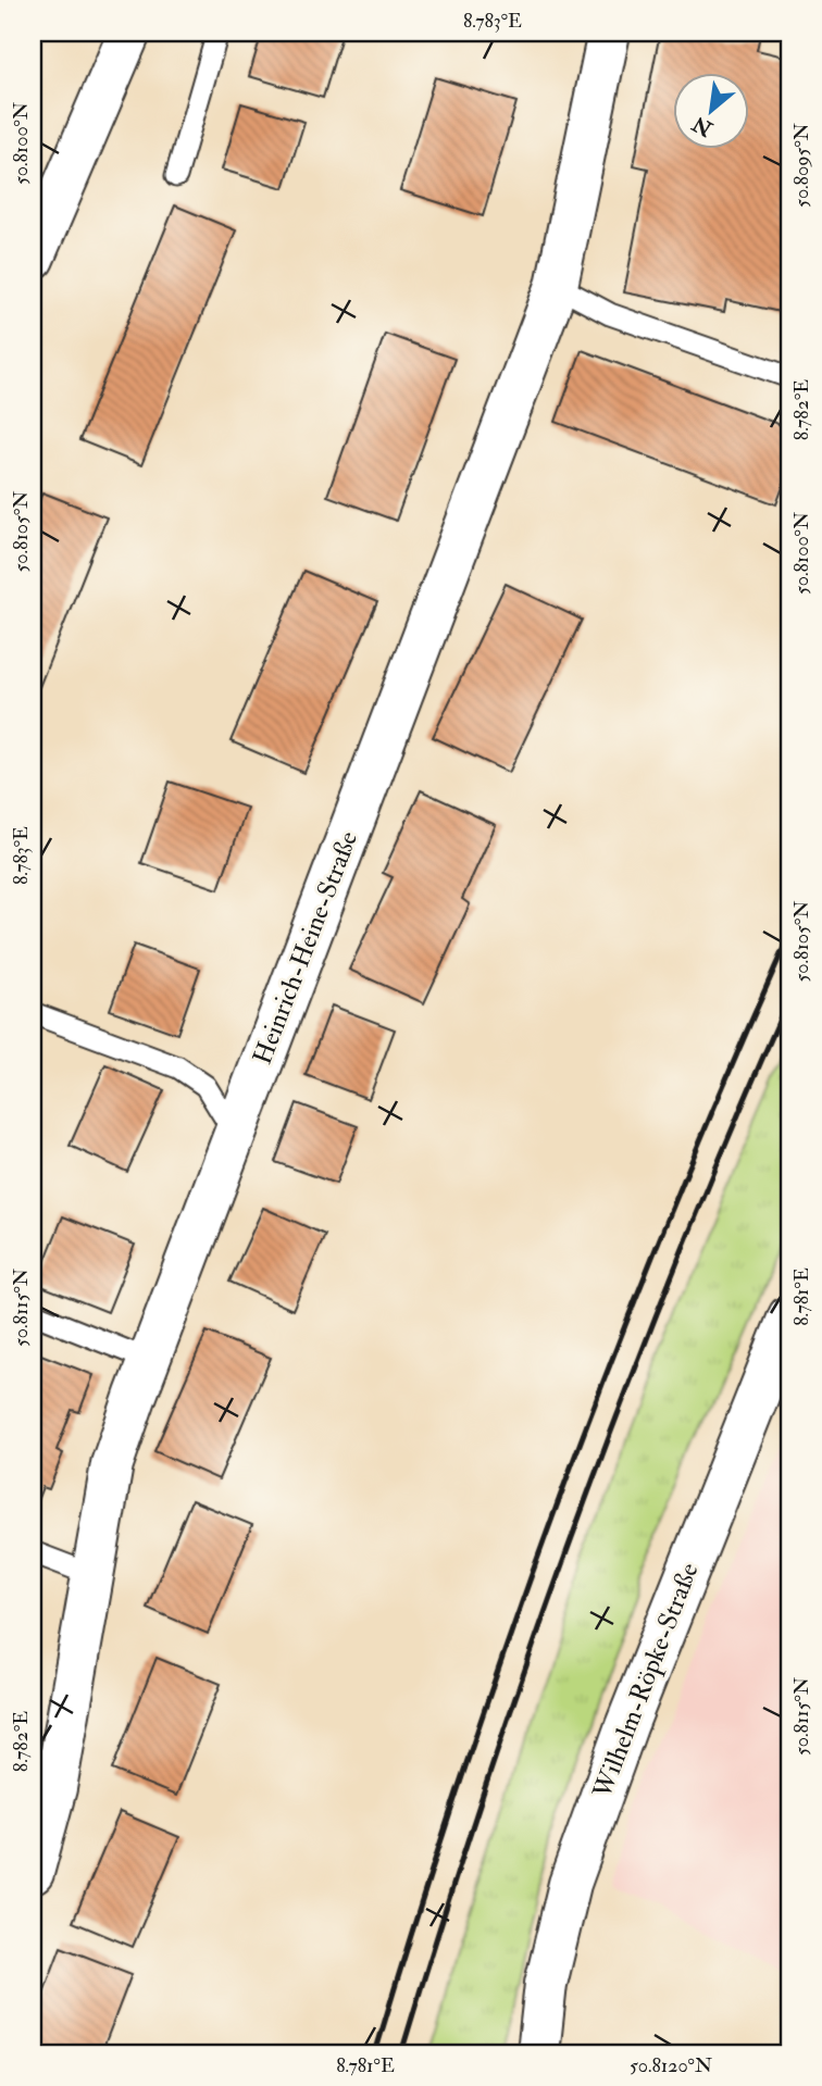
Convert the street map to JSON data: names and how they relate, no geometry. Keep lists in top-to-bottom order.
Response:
{
  "streets": {
    "street": ["Heinrich-Heine-Straße", "Wilhelm-Röpke-Straße"]
  },
  "north": "bottom left",
  "coordinates": [
    "8.783°E",
    "50.8100°N",
    "50.8095°N",
    "8.782°E",
    "50.8105°N",
    "8.781°E",
    "50.8115°N",
    "50.8120°N"
  ]
}
